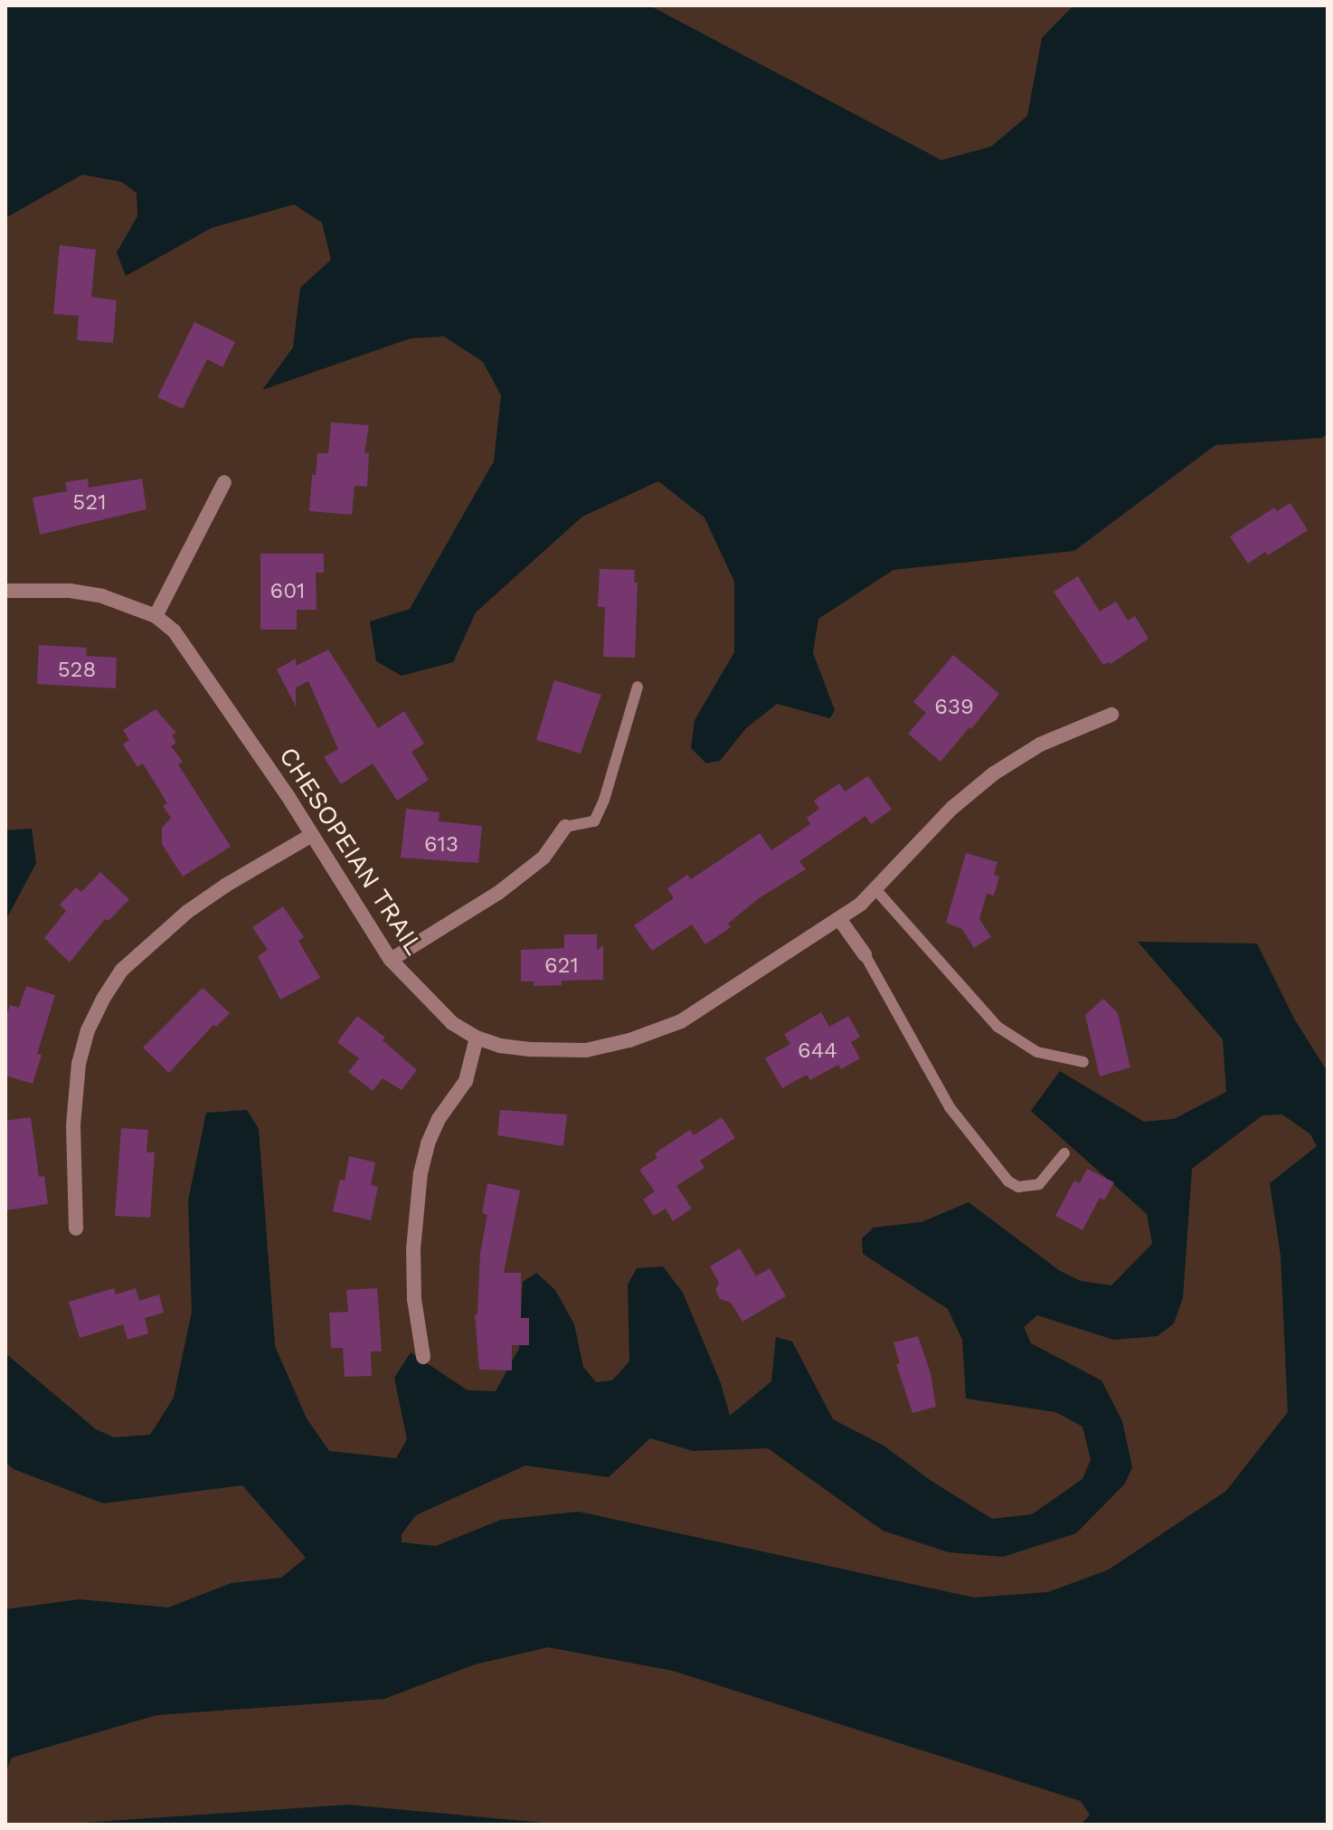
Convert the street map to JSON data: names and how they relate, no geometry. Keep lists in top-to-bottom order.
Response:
{
  "streets": {
    "street": ["CHESOPEIAN TRAIL"]
  },
  "house_numbers": [
    "521",
    "601",
    "528",
    "639",
    "613",
    "621",
    "644"
  ]
}
